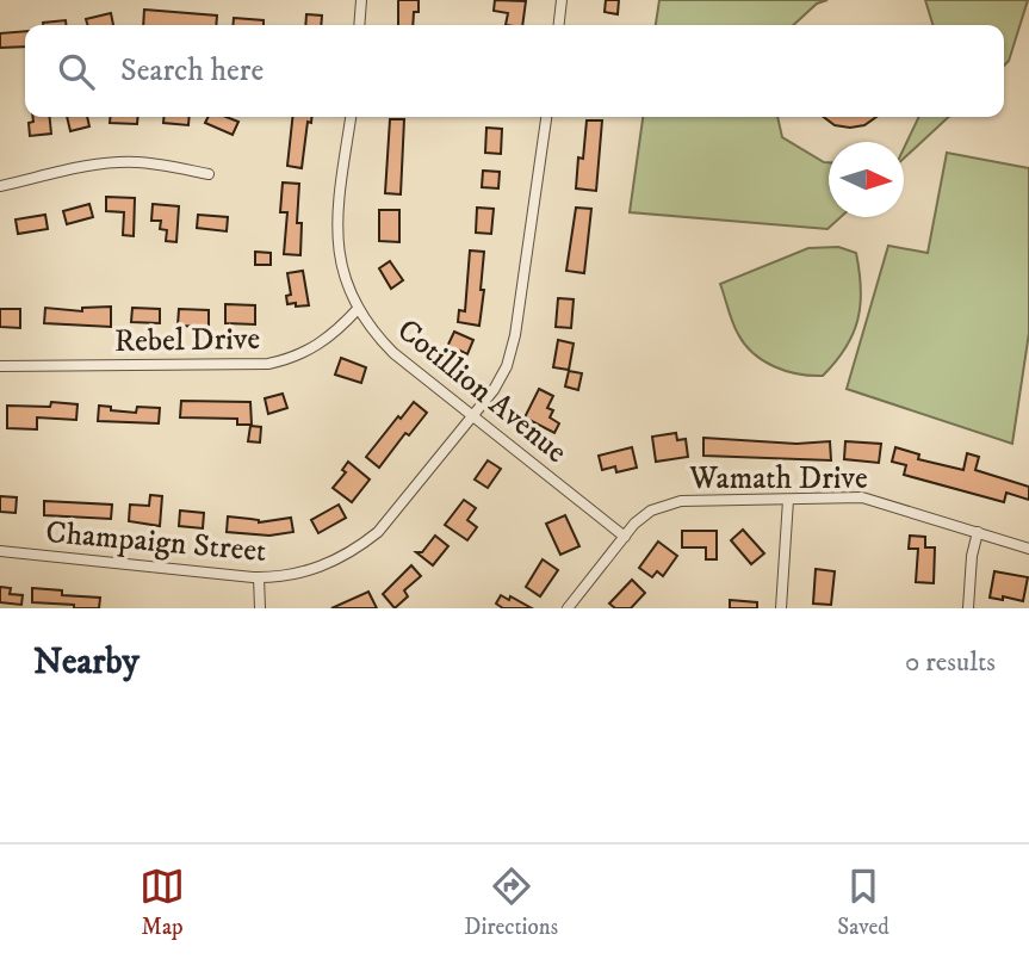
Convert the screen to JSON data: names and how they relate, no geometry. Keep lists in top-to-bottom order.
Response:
{
  "streets": {
    "street": [
      "Rebel Drive",
      "Cotillion Avenue",
      "Wamath Drive",
      "Champaign Street"
    ]
  },
  "crossings": [
    ["Rebel Drive", "Cotillion Avenue"],
    ["Cotillion Avenue", "Wamath Drive"],
    ["Cotillion Avenue", "Champaign Street"]
  ],
  "north": "right",
  "page": {
    "search": "Search here",
    "heading": ["Nearby", "0 results"],
    "nav": ["Map", "Directions", "Saved"]
  }
}
